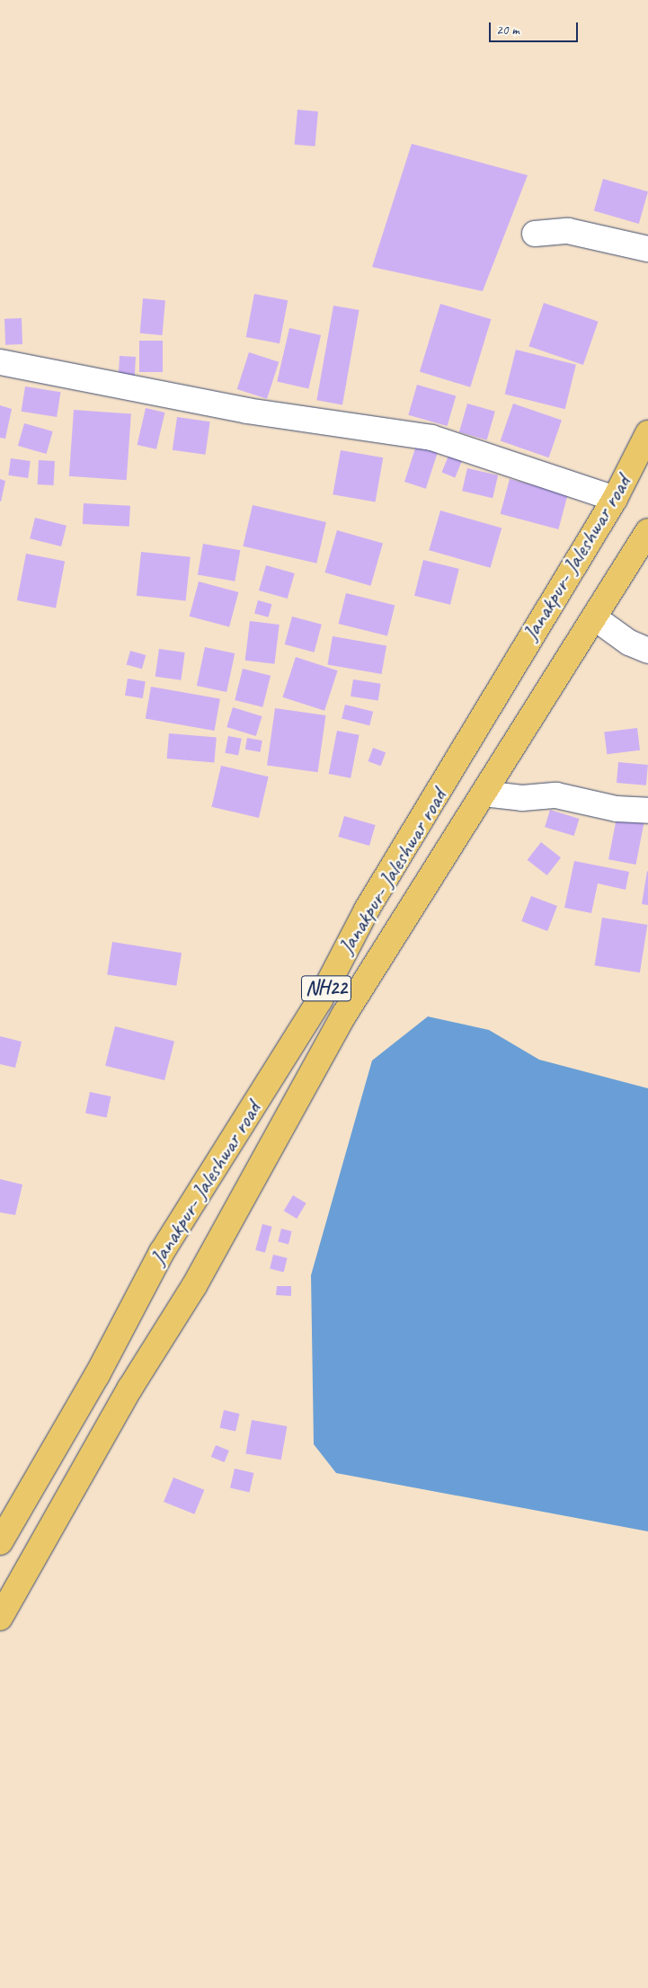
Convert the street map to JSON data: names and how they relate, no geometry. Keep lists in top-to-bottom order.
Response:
{
  "streets": {
    "highway": ["Janakpur- Jaleshwar road", "NH22"]
  },
  "scale_bar": "20 m"
}
